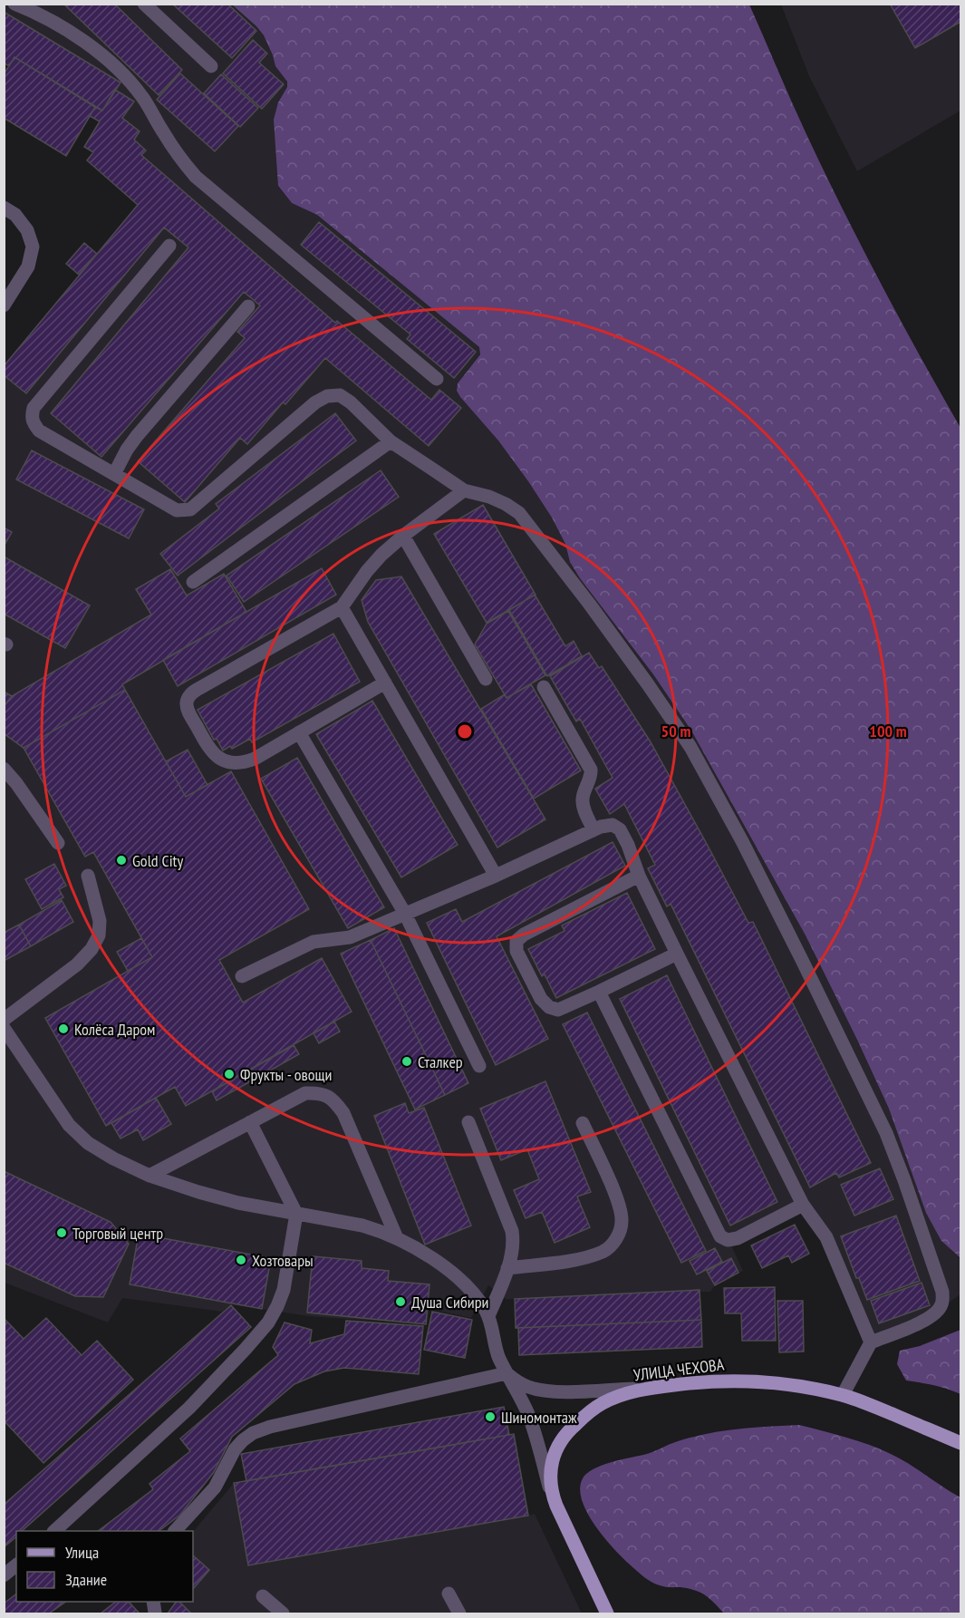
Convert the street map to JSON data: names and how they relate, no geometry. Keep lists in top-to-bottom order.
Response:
{
  "streets": {
    "main road": ["УЛИЦА ЧЕХОВА"]
  },
  "places": [
    "Gold City",
    "Колёса Даром",
    "Сталкер",
    "Фрукты - овощи",
    "Торговый центр",
    "Хозтовары",
    "Душа Сибири",
    "Шиномонтаж"
  ],
  "legend": ["Улица", "Здание"],
  "rings": ["50 m", "100 m"]
}
